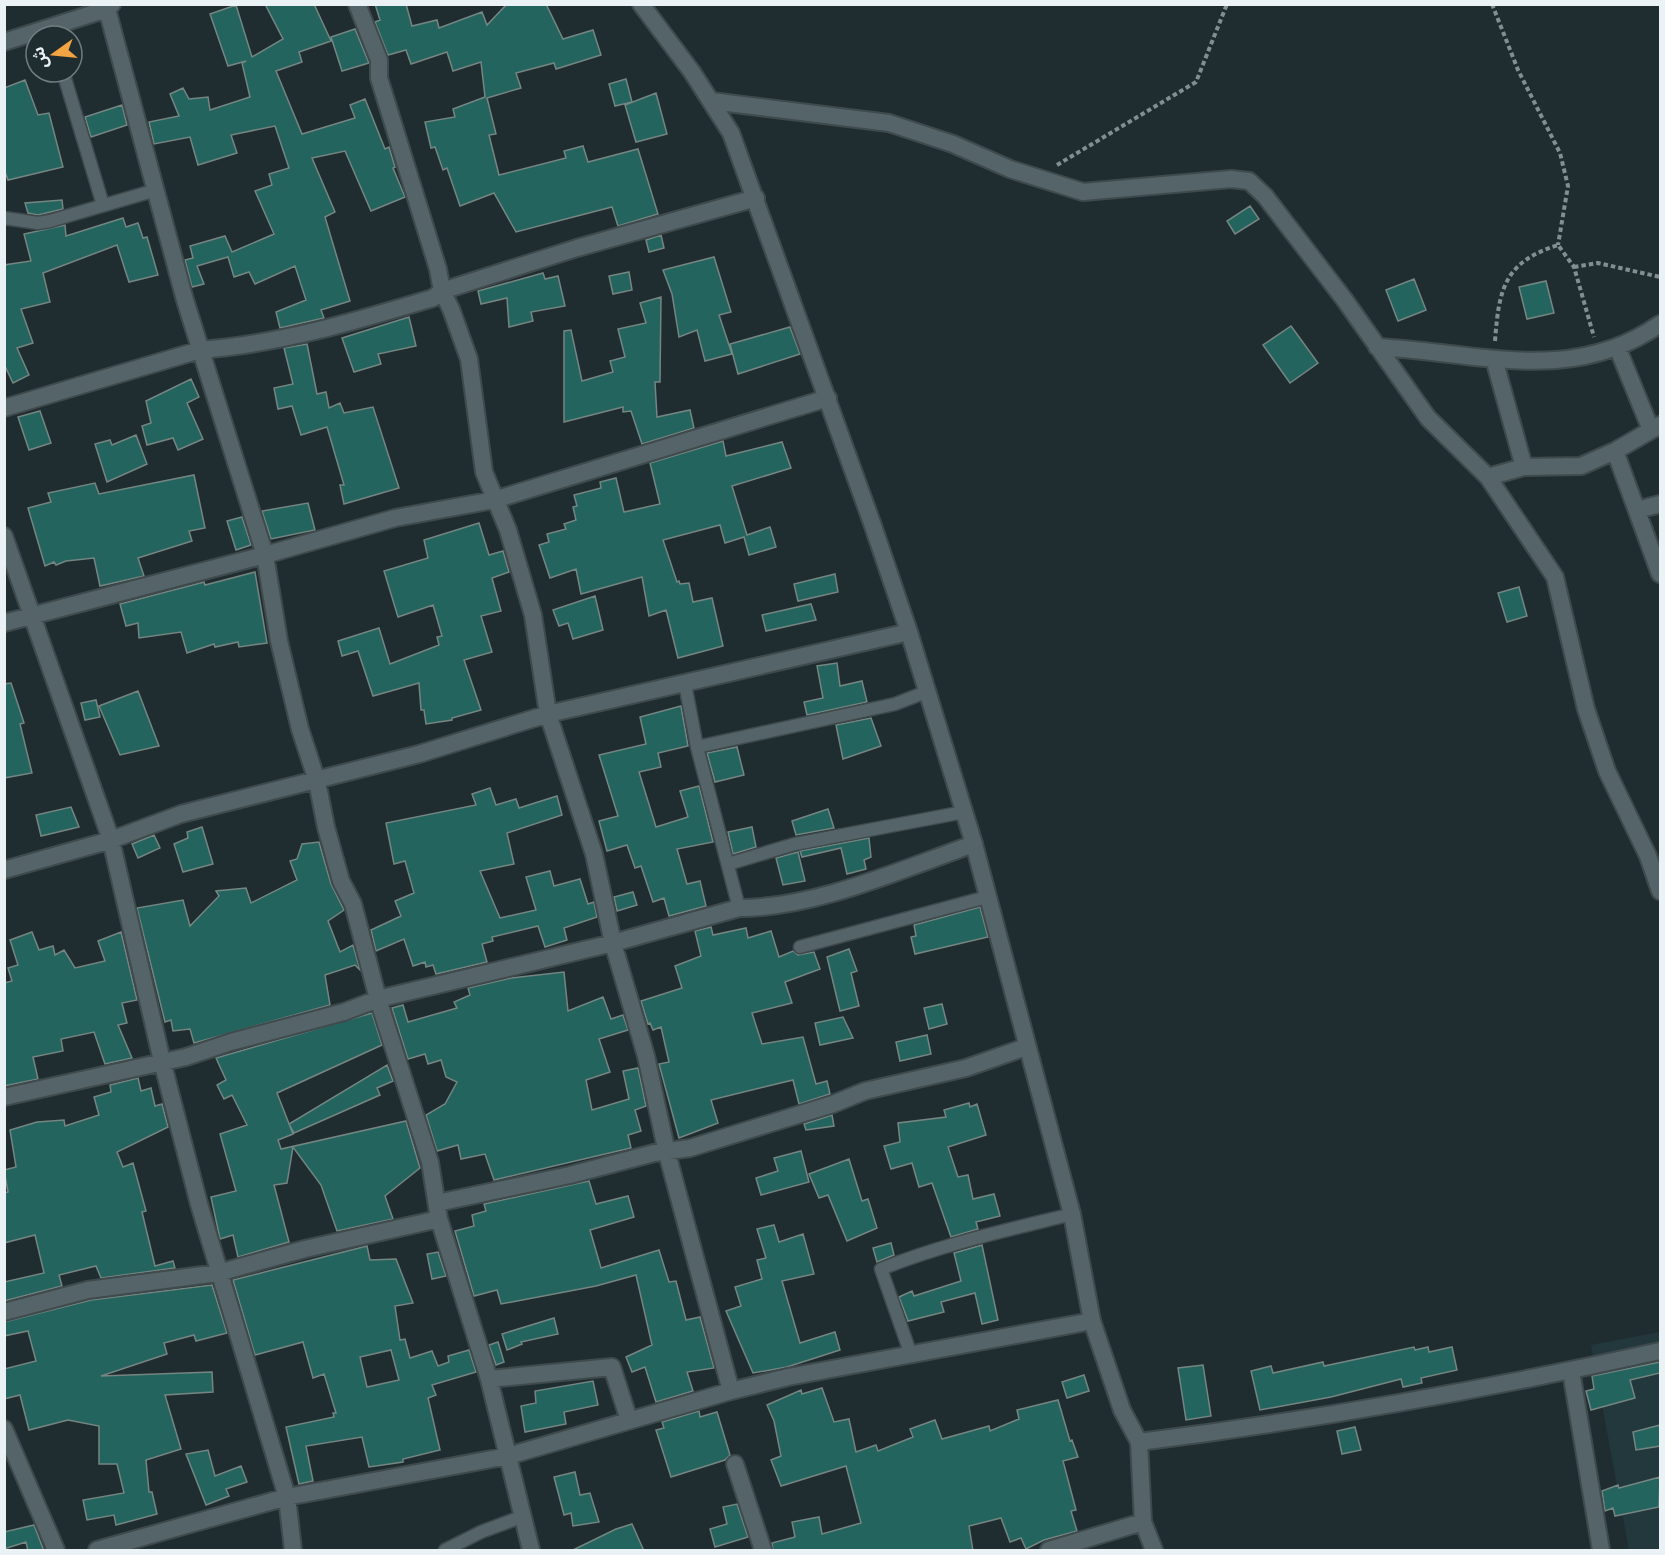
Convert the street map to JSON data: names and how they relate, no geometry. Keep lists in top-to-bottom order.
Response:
{
  "north": "left"
}
